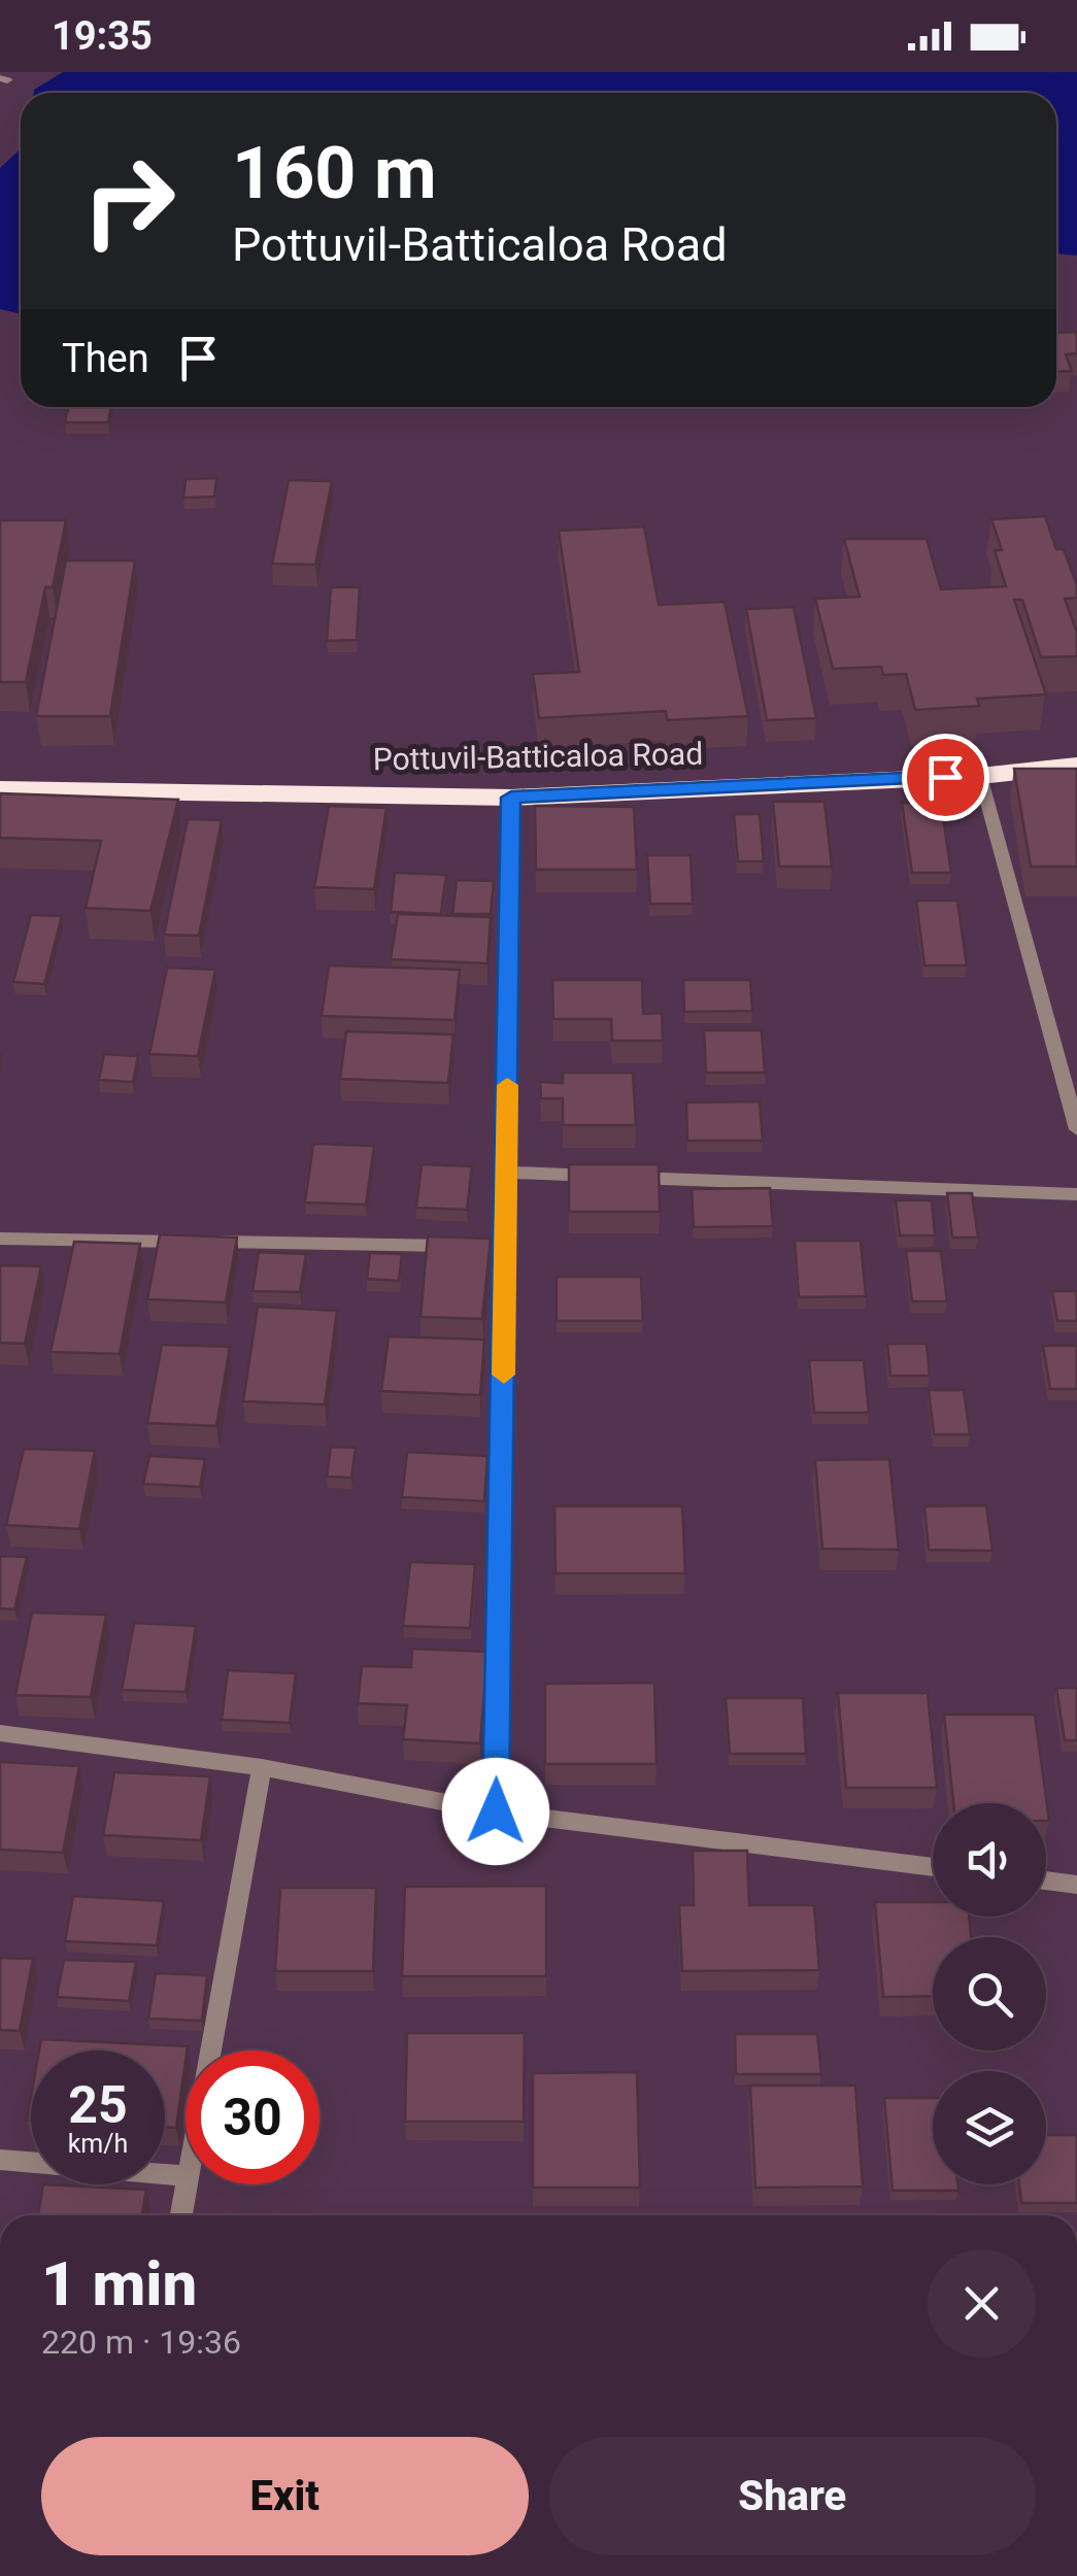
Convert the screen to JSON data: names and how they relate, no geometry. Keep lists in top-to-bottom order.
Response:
{
  "streets": {
    "highway": ["Pottuvil-Batticaloa Road"]
  },
  "page": {
    "status": "19:35",
    "turn": ["160 m", "Pottuvil-Batticaloa Road"],
    "then": "Then",
    "speed": "25 km/h",
    "limit": "30",
    "heading": ["1 min", "220 m · 19:36"],
    "buttons": ["Exit", "Share"]
  }
}
